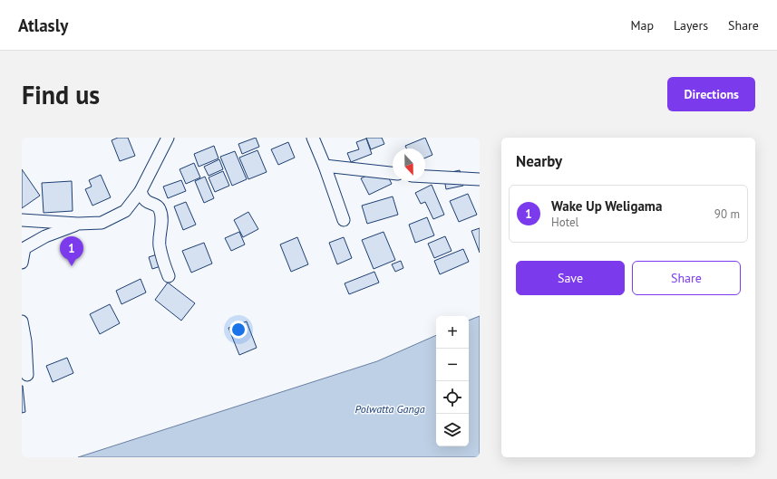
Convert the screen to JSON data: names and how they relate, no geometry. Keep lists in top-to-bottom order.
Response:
{
  "water": ["Polwatta Ganga"],
  "north": "bottom",
  "page": {
    "header": "Atlasly",
    "nav": ["Map", "Layers", "Share"],
    "buttons": [
      "Directions",
      ["Save", "Share"]
    ],
    "title": "Find us",
    "heading": "Nearby",
    "list": [
      {
        "mark": "1",
        "name": "Wake Up Weligama",
        "note": "Hotel",
        "value": "90 m"
      }
    ],
    "pins": "1",
    "map_buttons": ["+", "−"]
  }
}
